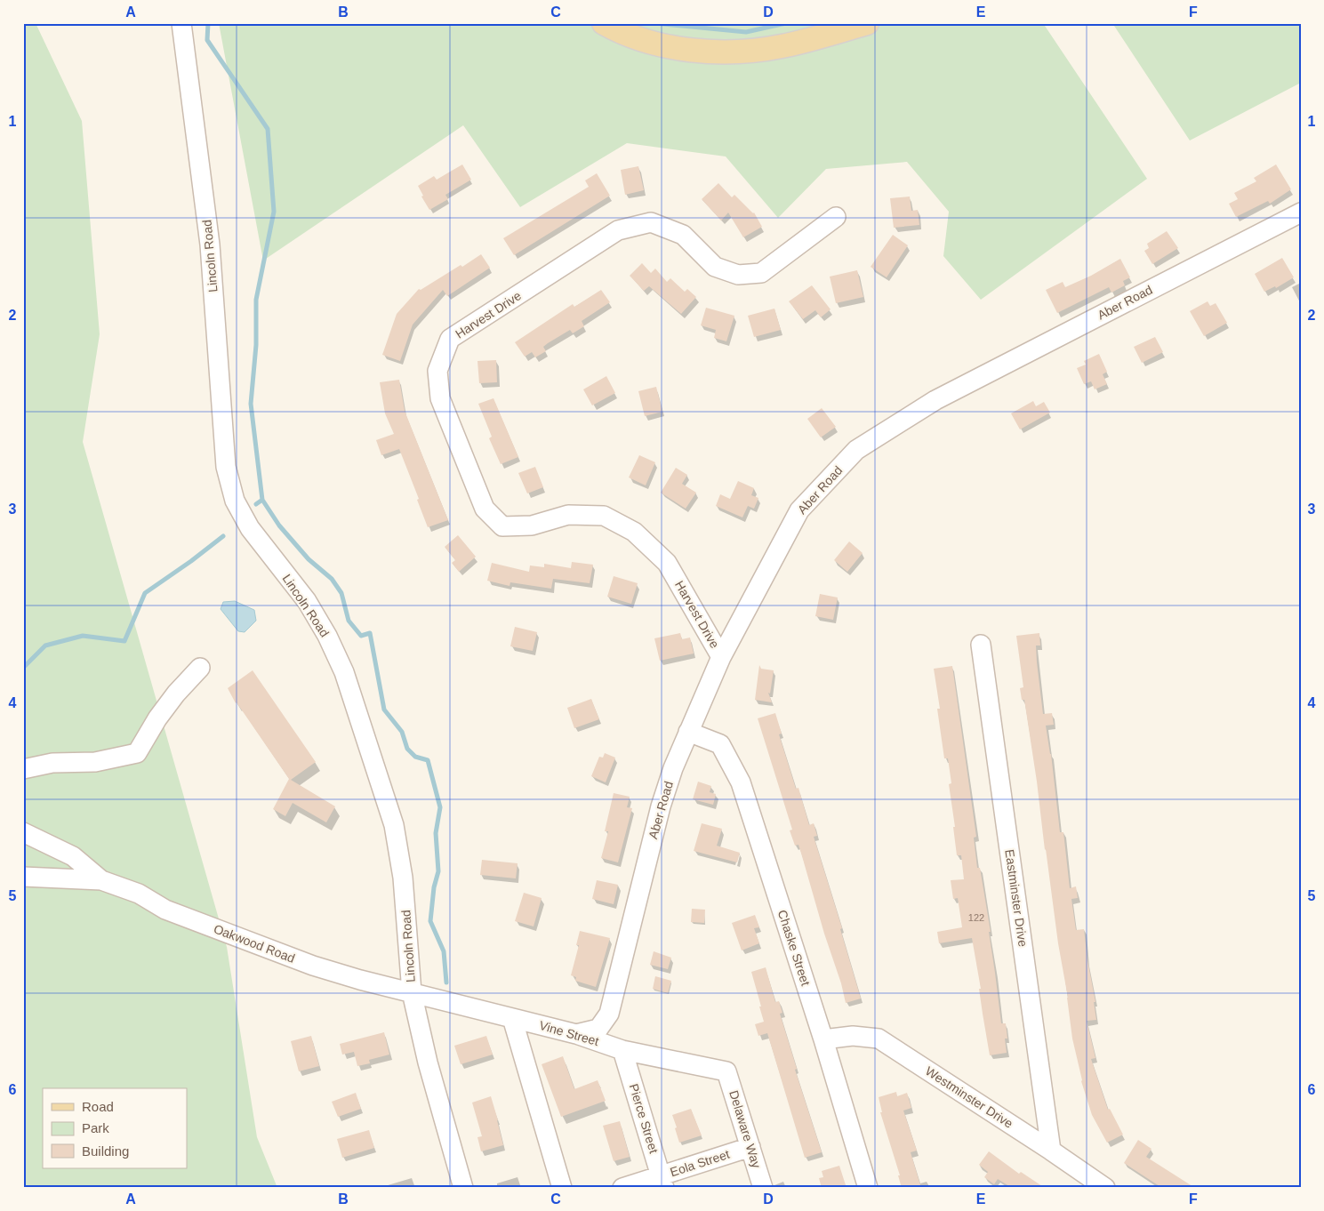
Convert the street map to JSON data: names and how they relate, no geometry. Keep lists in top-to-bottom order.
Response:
{
  "streets": {
    "street": [
      "Lincoln Road",
      "Aber Road",
      "Harvest Drive",
      "Eastminster Drive",
      "Oakwood Road",
      "Chaske Street",
      "Vine Street",
      "Westminster Drive",
      "Pierce Street",
      "Delaware Way",
      "Eola Street"
    ]
  },
  "crossings": [
    ["Lincoln Road", "Oakwood Road"],
    ["Lincoln Road", "Vine Street"],
    ["Aber Road", "Harvest Drive"],
    ["Aber Road", "Chaske Street"],
    ["Aber Road", "Vine Street"],
    ["Eastminster Drive", "Westminster Drive"],
    ["Oakwood Road", "Vine Street"],
    ["Chaske Street", "Westminster Drive"],
    ["Vine Street", "Pierce Street"],
    ["Vine Street", "Delaware Way"],
    ["Pierce Street", "Eola Street"],
    ["Delaware Way", "Eola Street"]
  ],
  "house_numbers": ["122"],
  "legend": ["Road", "Park", "Building"],
  "grid": {
    "columns": [
      "A",
      "B",
      "C",
      "D",
      "E",
      "F"
    ],
    "rows": [
      "1",
      "2",
      "3",
      "4",
      "5",
      "6"
    ]
  }
}
